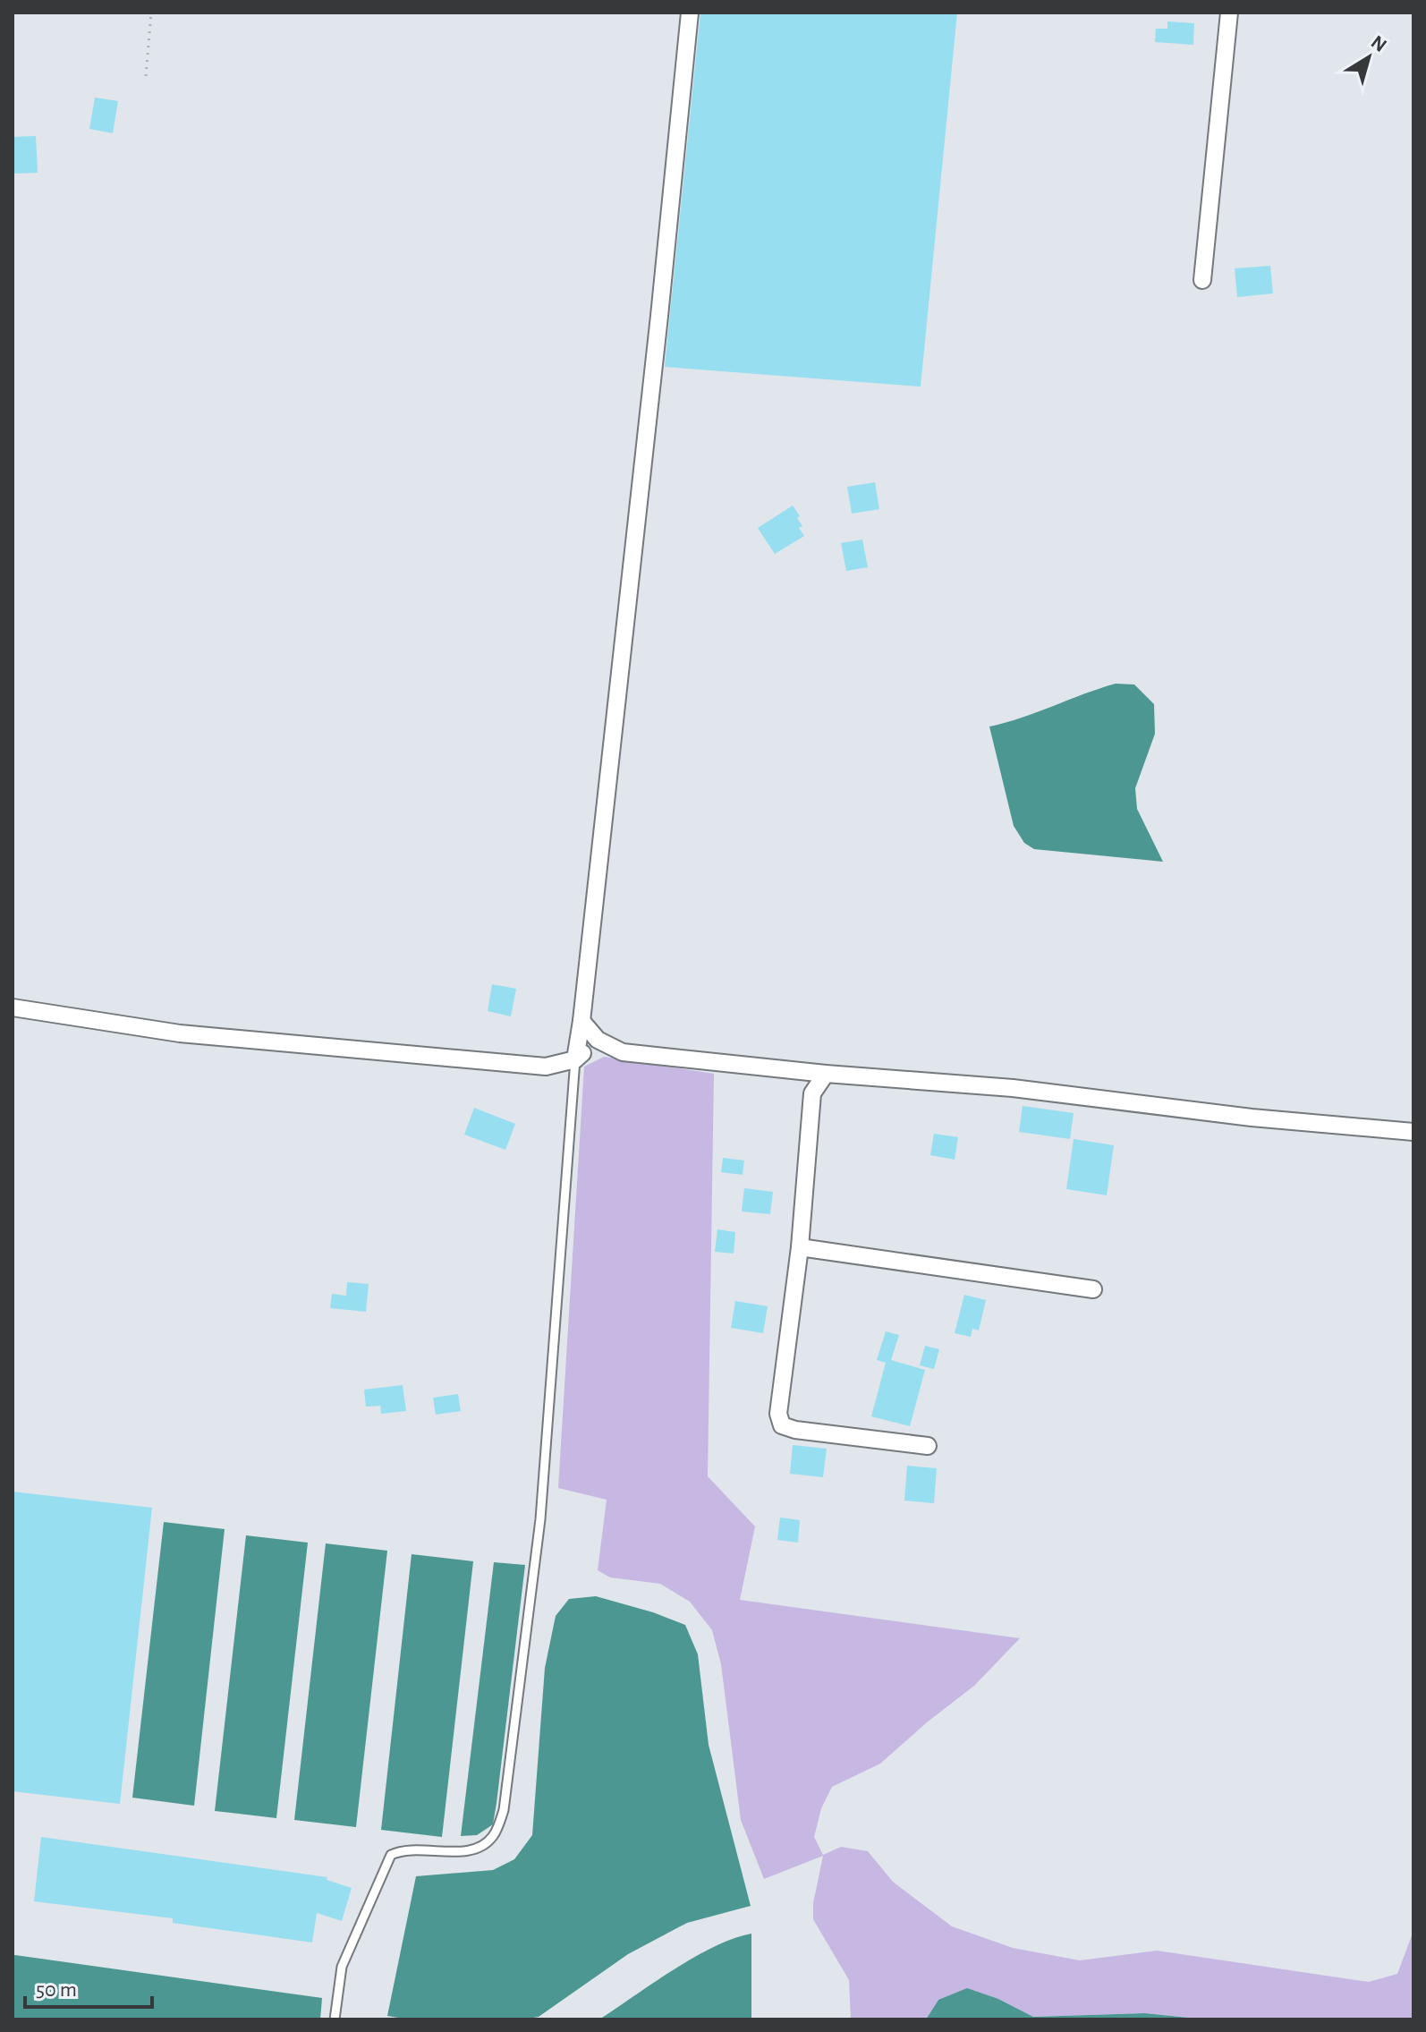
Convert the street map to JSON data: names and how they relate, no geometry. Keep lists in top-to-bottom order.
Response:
{
  "scale_bar": "50 m",
  "north": "top right"
}
